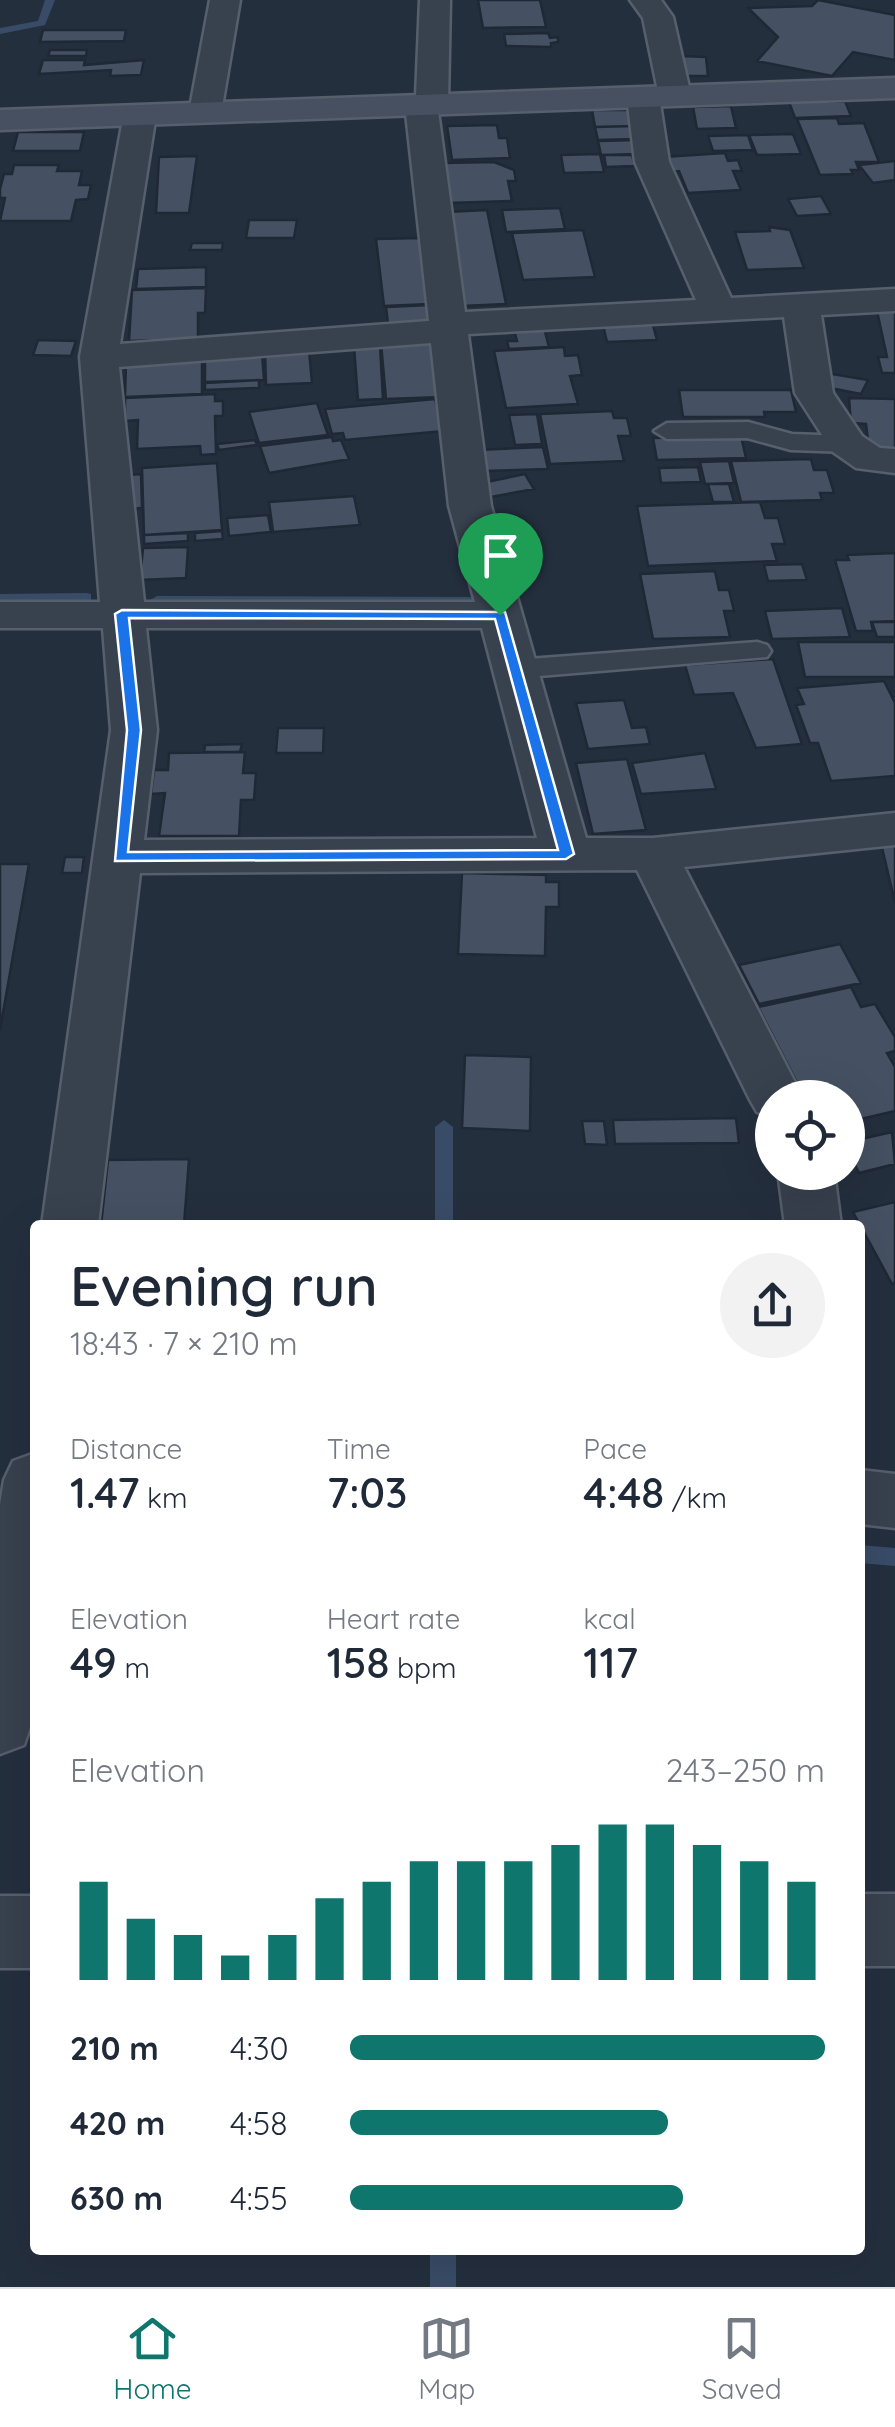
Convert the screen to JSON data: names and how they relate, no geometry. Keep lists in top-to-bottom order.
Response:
{
  "page": {
    "heading": ["Evening run", "18:43 · 7 × 210 m"],
    "stats": [
      ["Distance", "1.47 km"],
      ["Time", "7:03"],
      ["Pace", "4:48 /km"],
      ["Elevation", "49 m"],
      ["Heart rate", "158 bpm"],
      ["kcal", "117"]
    ],
    "chart": ["Elevation", "243–250 m"],
    "list": [
      {
        "name": "210 m",
        "note": "4:30"
      },
      {
        "name": "420 m",
        "note": "4:58"
      },
      {
        "name": "630 m",
        "note": "4:55"
      }
    ],
    "tabs": ["Home", "Map", "Saved"]
  }
}
